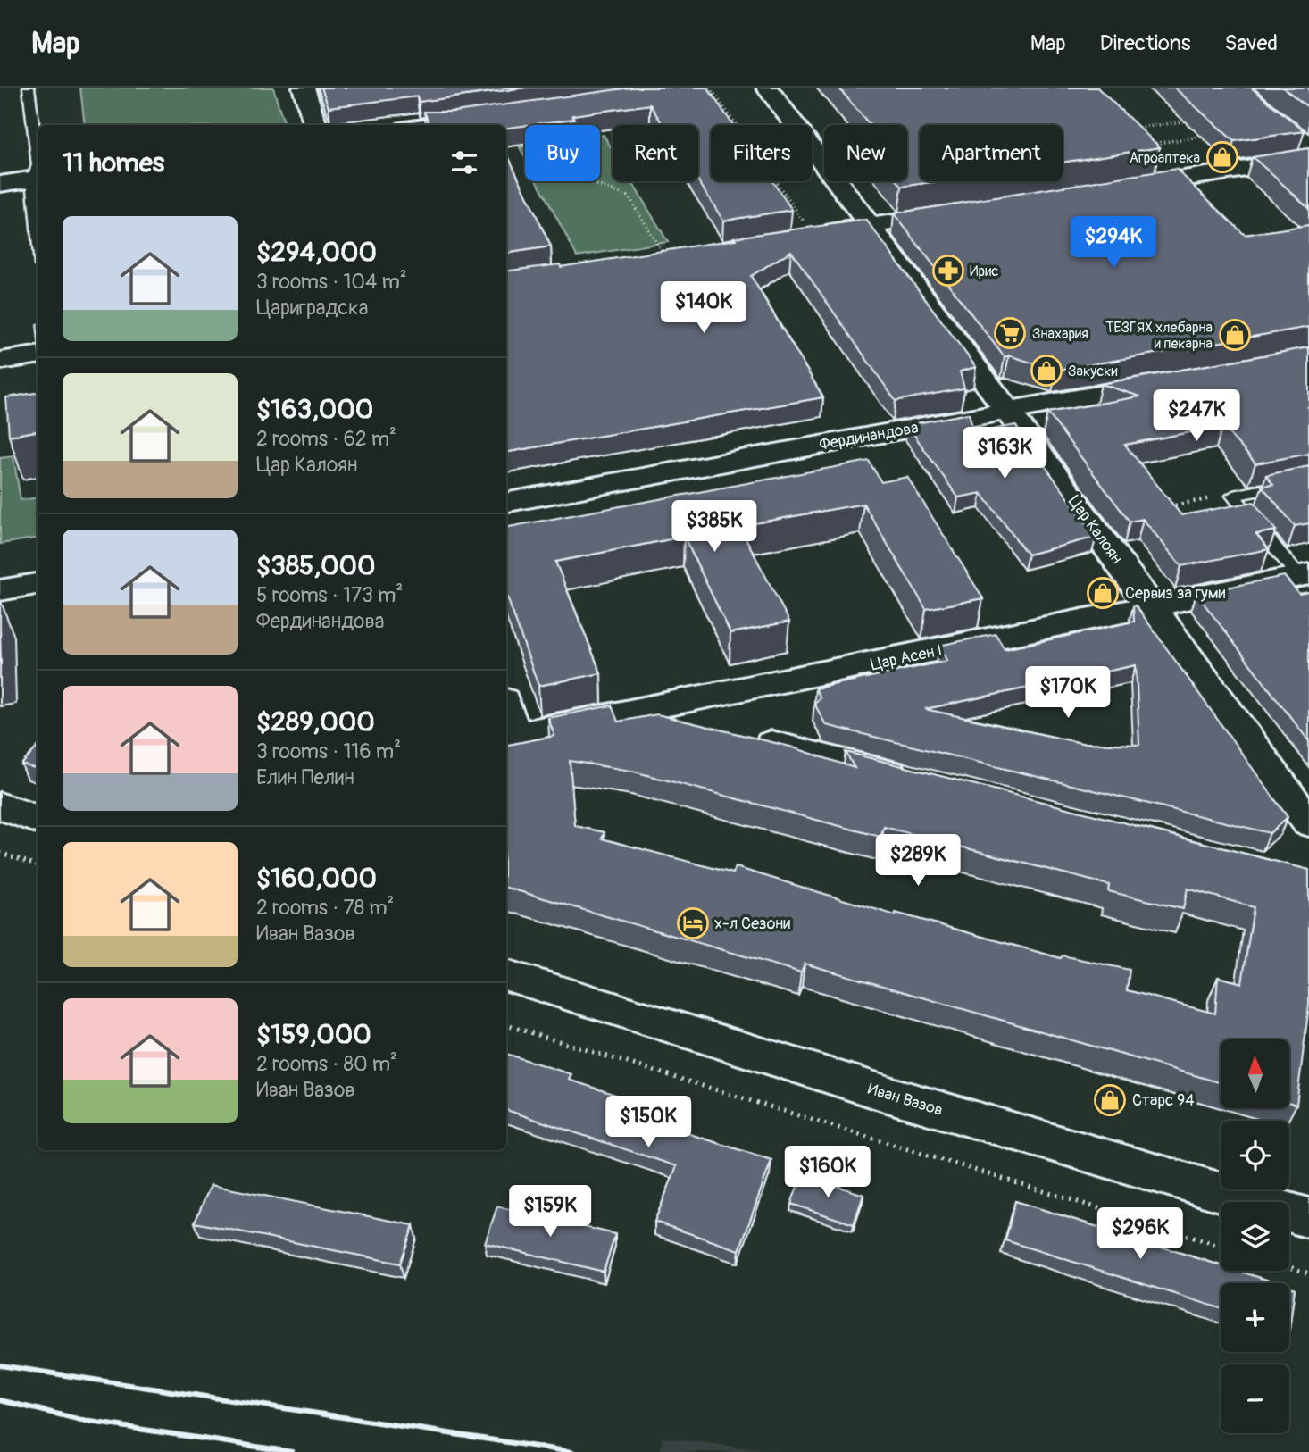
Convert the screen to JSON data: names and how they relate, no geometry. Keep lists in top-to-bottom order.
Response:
{
  "streets": {
    "street": [
      "Фердинандова",
      "Цар Калоян",
      "Цар Асен I",
      "Иван Вазов"
    ]
  },
  "crossings": [
    ["Фердинандова", "Цар Калоян"],
    ["Цар Калоян", "Цар Асен I"]
  ],
  "places": {
    "shop": [
      "Агроаптека",
      "ТЕЗГЯХ хлебарна и пекарна",
      "Закуски",
      "Сервиз за гуми",
      "Старс 94"
    ],
    "pharmacy": ["Ирис"],
    "supermarket": ["Знахария"],
    "hotel": ["х-л Сезони"]
  },
  "north": "top",
  "page": {
    "header": "Map",
    "nav": ["Map", "Directions", "Saved"],
    "chip": [
      "Buy",
      "Rent",
      "Filters",
      "New",
      "Apartment"
    ],
    "heading": "11 homes",
    "list": [
      {
        "name": "$294,000",
        "note": "3 rooms · 104 m² · Цариградска"
      },
      {
        "name": "$163,000",
        "note": "2 rooms · 62 m² · Цар Калоян"
      },
      {
        "name": "$385,000",
        "note": "5 rooms · 173 m² · Фердинандова"
      },
      {
        "name": "$289,000",
        "note": "3 rooms · 116 m² · Елин Пелин"
      },
      {
        "name": "$160,000",
        "note": "2 rooms · 78 m² · Иван Вазов"
      },
      {
        "name": "$159,000",
        "note": "2 rooms · 80 m² · Иван Вазов"
      }
    ],
    "price": [
      "$294K",
      "$140K",
      "$247K",
      "$163K",
      "$385K",
      "$170K",
      "$289K",
      "$150K",
      "$160K",
      "$159K",
      "$296K"
    ],
    "map_buttons": ["+", "−"]
  }
}
